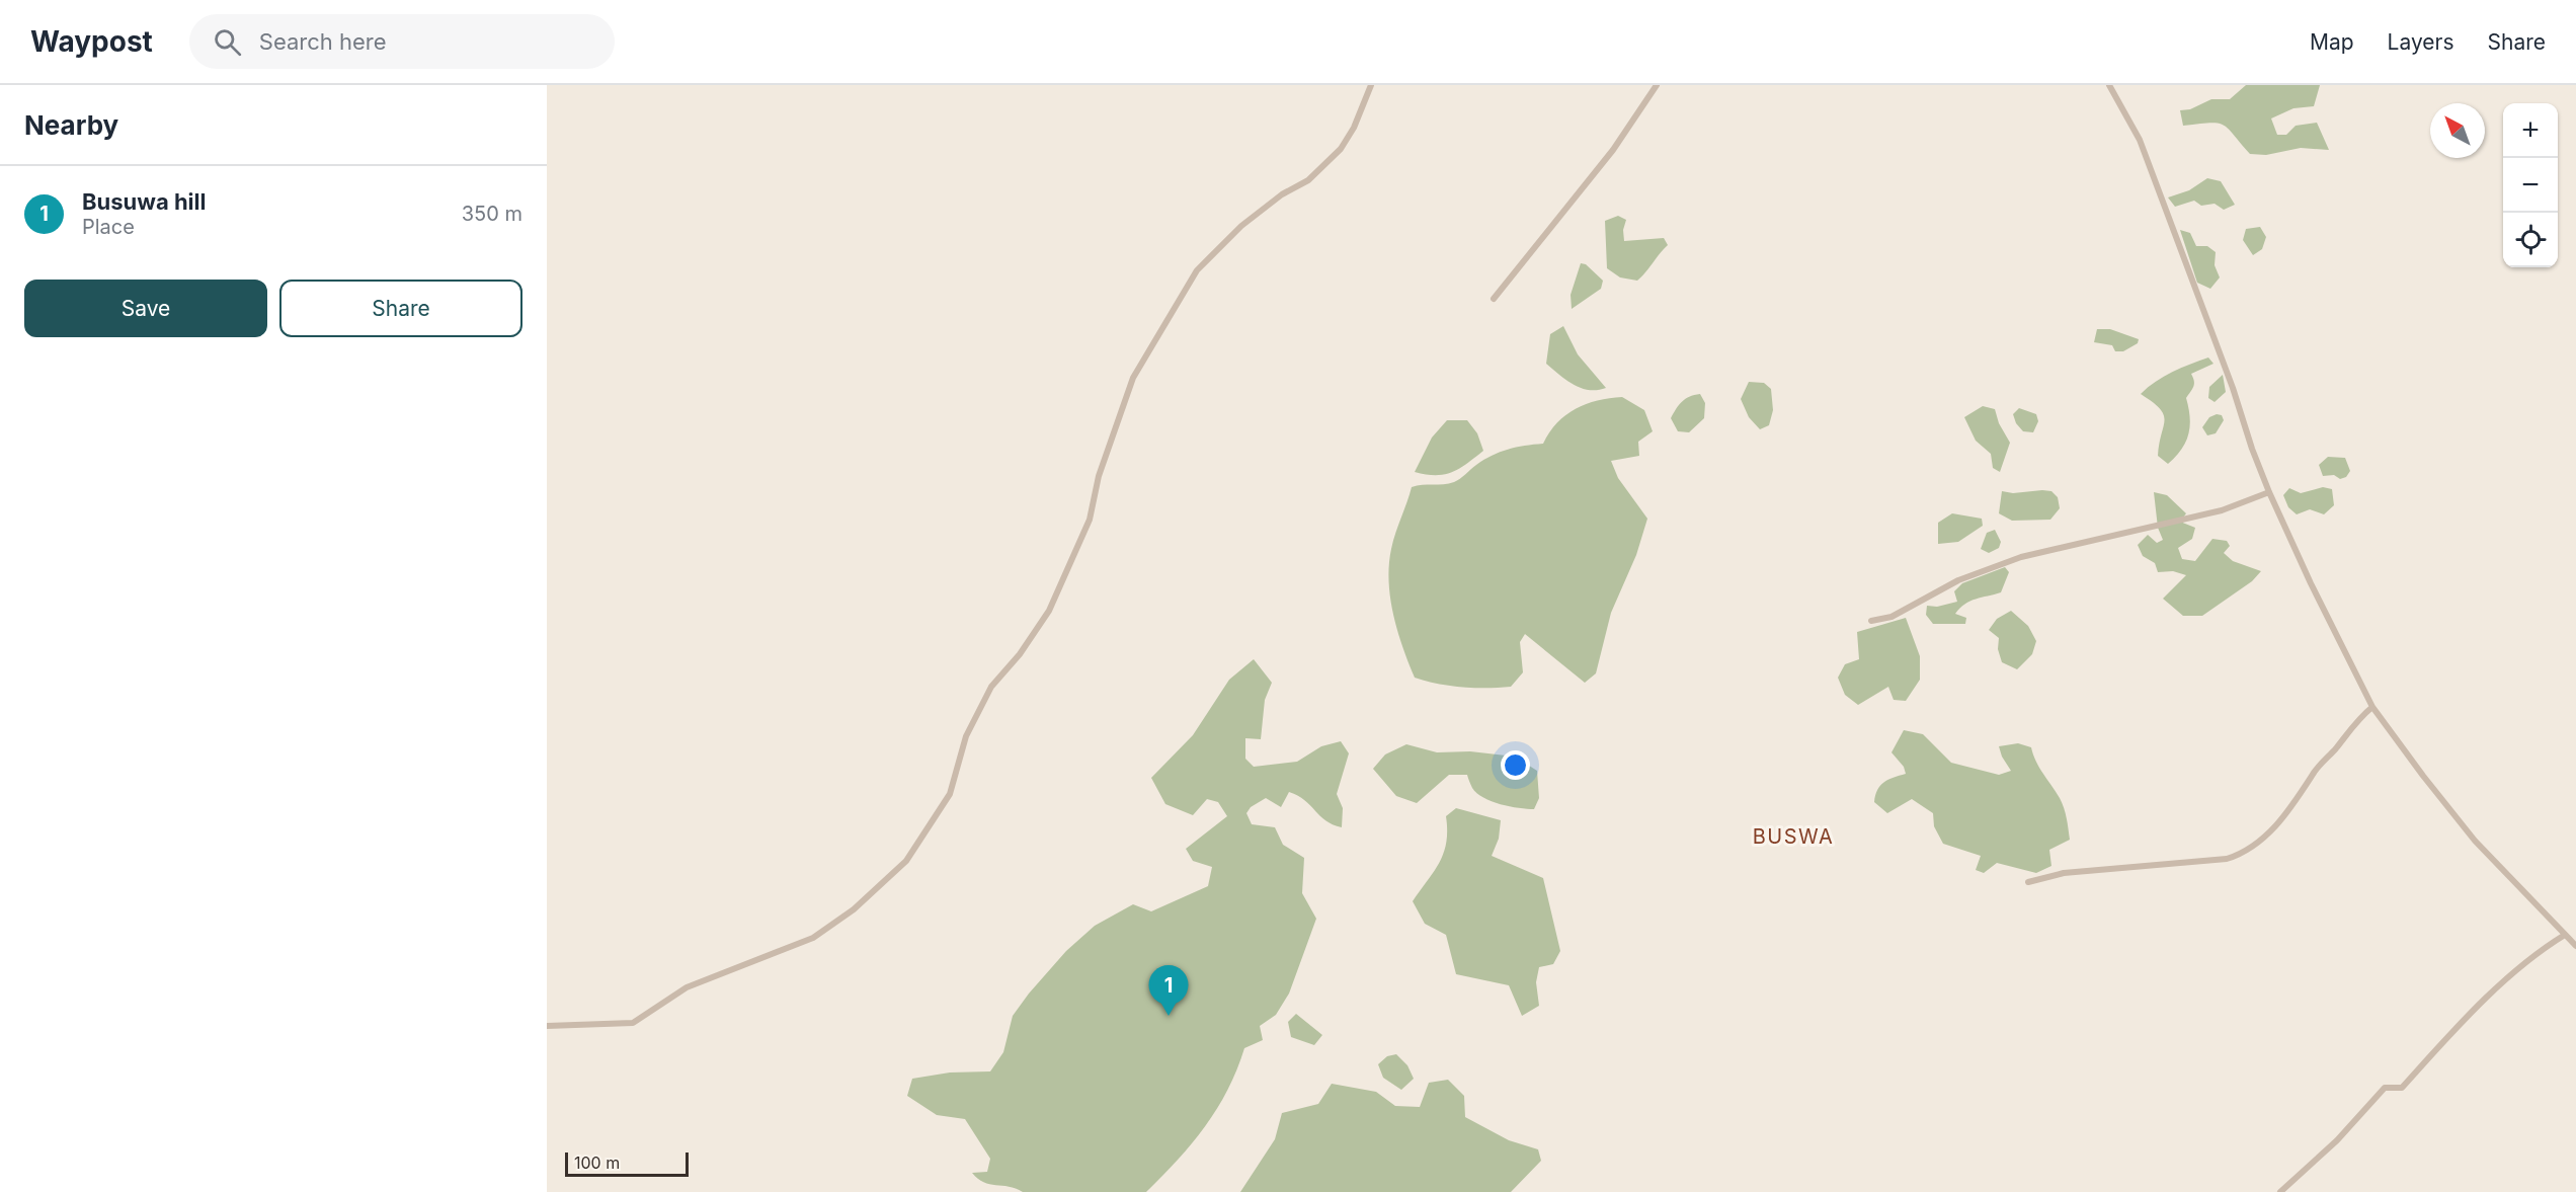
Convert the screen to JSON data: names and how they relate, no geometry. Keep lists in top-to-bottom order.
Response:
{
  "districts": ["BUSWA"],
  "scale_bar": "100 m",
  "north": "top left",
  "page": {
    "header": "Waypost",
    "search": "Search here",
    "nav": ["Map", "Layers", "Share"],
    "heading": "Nearby",
    "map_buttons": ["+", "−"],
    "list": [
      {
        "mark": "1",
        "name": "Busuwa hill",
        "note": "Place",
        "value": "350 m"
      }
    ],
    "buttons": ["Save", "Share"],
    "pins": "1",
    "scale": "100 m"
  }
}
